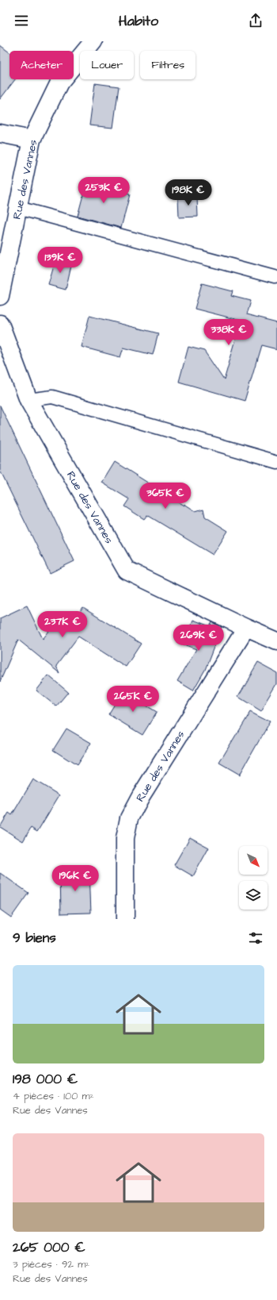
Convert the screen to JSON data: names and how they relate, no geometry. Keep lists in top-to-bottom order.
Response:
{
  "streets": {
    "street": ["Rue des Vannes"]
  },
  "north": "bottom right",
  "page": {
    "header": "Habito",
    "chip": ["Acheter", "Louer", "Filtres"],
    "price": [
      "253K €",
      "198K €",
      "139K €",
      "338K €",
      "365K €",
      "237K €",
      "269K €",
      "265K €",
      "196K €"
    ],
    "heading": "9 biens",
    "list": [
      {
        "name": "198 000 €",
        "note": "4 pièces · 100 m² · Rue des Vannes"
      },
      {
        "name": "265 000 €",
        "note": "3 pièces · 92 m² · Rue des Vannes"
      }
    ]
  }
}
